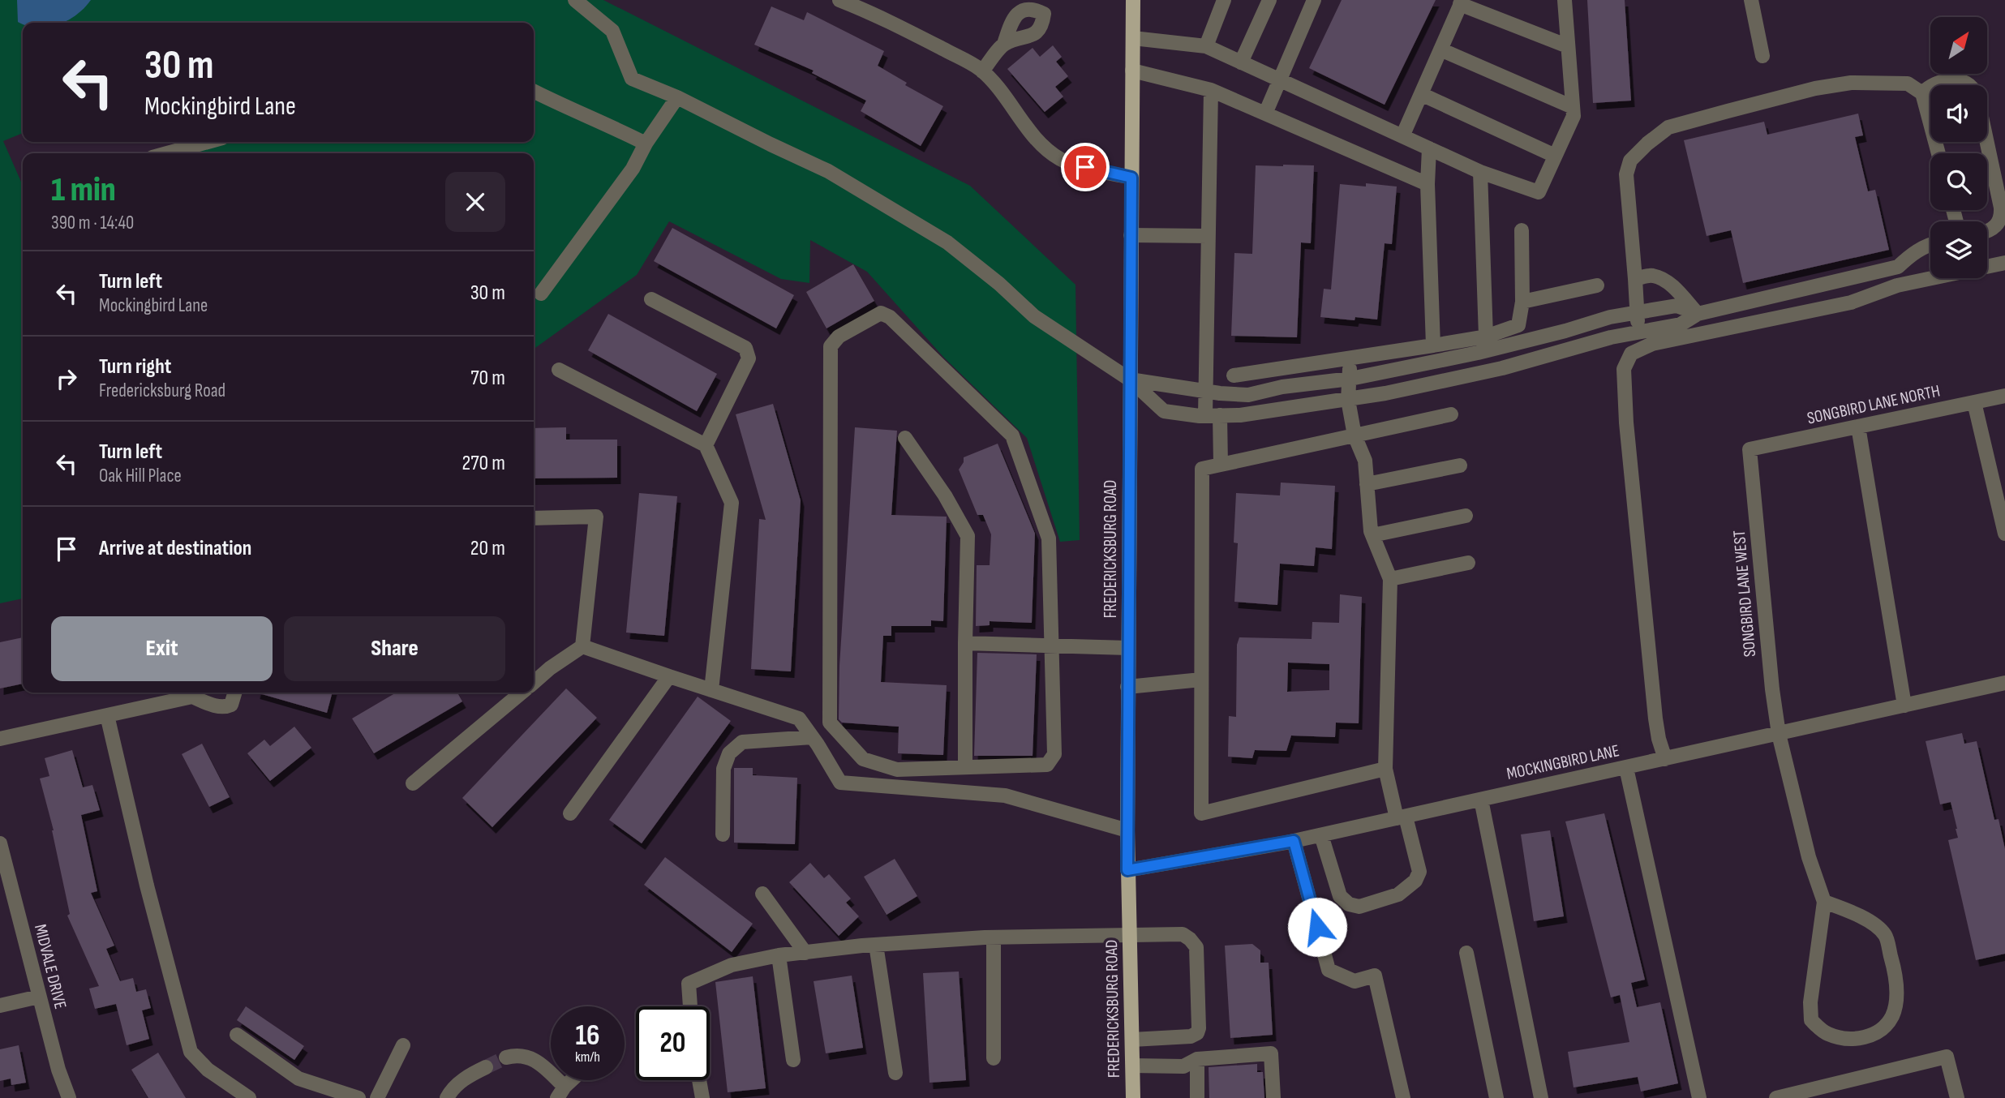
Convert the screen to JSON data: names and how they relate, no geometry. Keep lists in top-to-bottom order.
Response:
{
  "streets": {
    "main road": ["FREDERICKSBURG ROAD"],
    "street": [
      "SONGBIRD LANE NORTH",
      "SONGBIRD LANE WEST",
      "MOCKINGBIRD LANE",
      "MIDVALE DRIVE"
    ]
  },
  "crossings": [
    ["SONGBIRD LANE NORTH", "SONGBIRD LANE WEST"],
    ["FREDERICKSBURG ROAD", "MOCKINGBIRD LANE"],
    ["SONGBIRD LANE WEST", "MOCKINGBIRD LANE"]
  ],
  "north": "top right",
  "page": {
    "turn": ["30 m", "Mockingbird Lane"],
    "heading": ["1 min", "390 m · 14:40"],
    "list": [
      {
        "name": "Turn left",
        "note": "Mockingbird Lane",
        "value": "30 m"
      },
      {
        "name": "Turn right",
        "note": "Fredericksburg Road",
        "value": "70 m"
      },
      {
        "name": "Turn left",
        "note": "Oak Hill Place",
        "value": "270 m"
      },
      {
        "name": "Arrive at destination",
        "value": "20 m"
      }
    ],
    "buttons": ["Exit", "Share"],
    "speed": "16 km/h",
    "limit": "20"
  }
}
